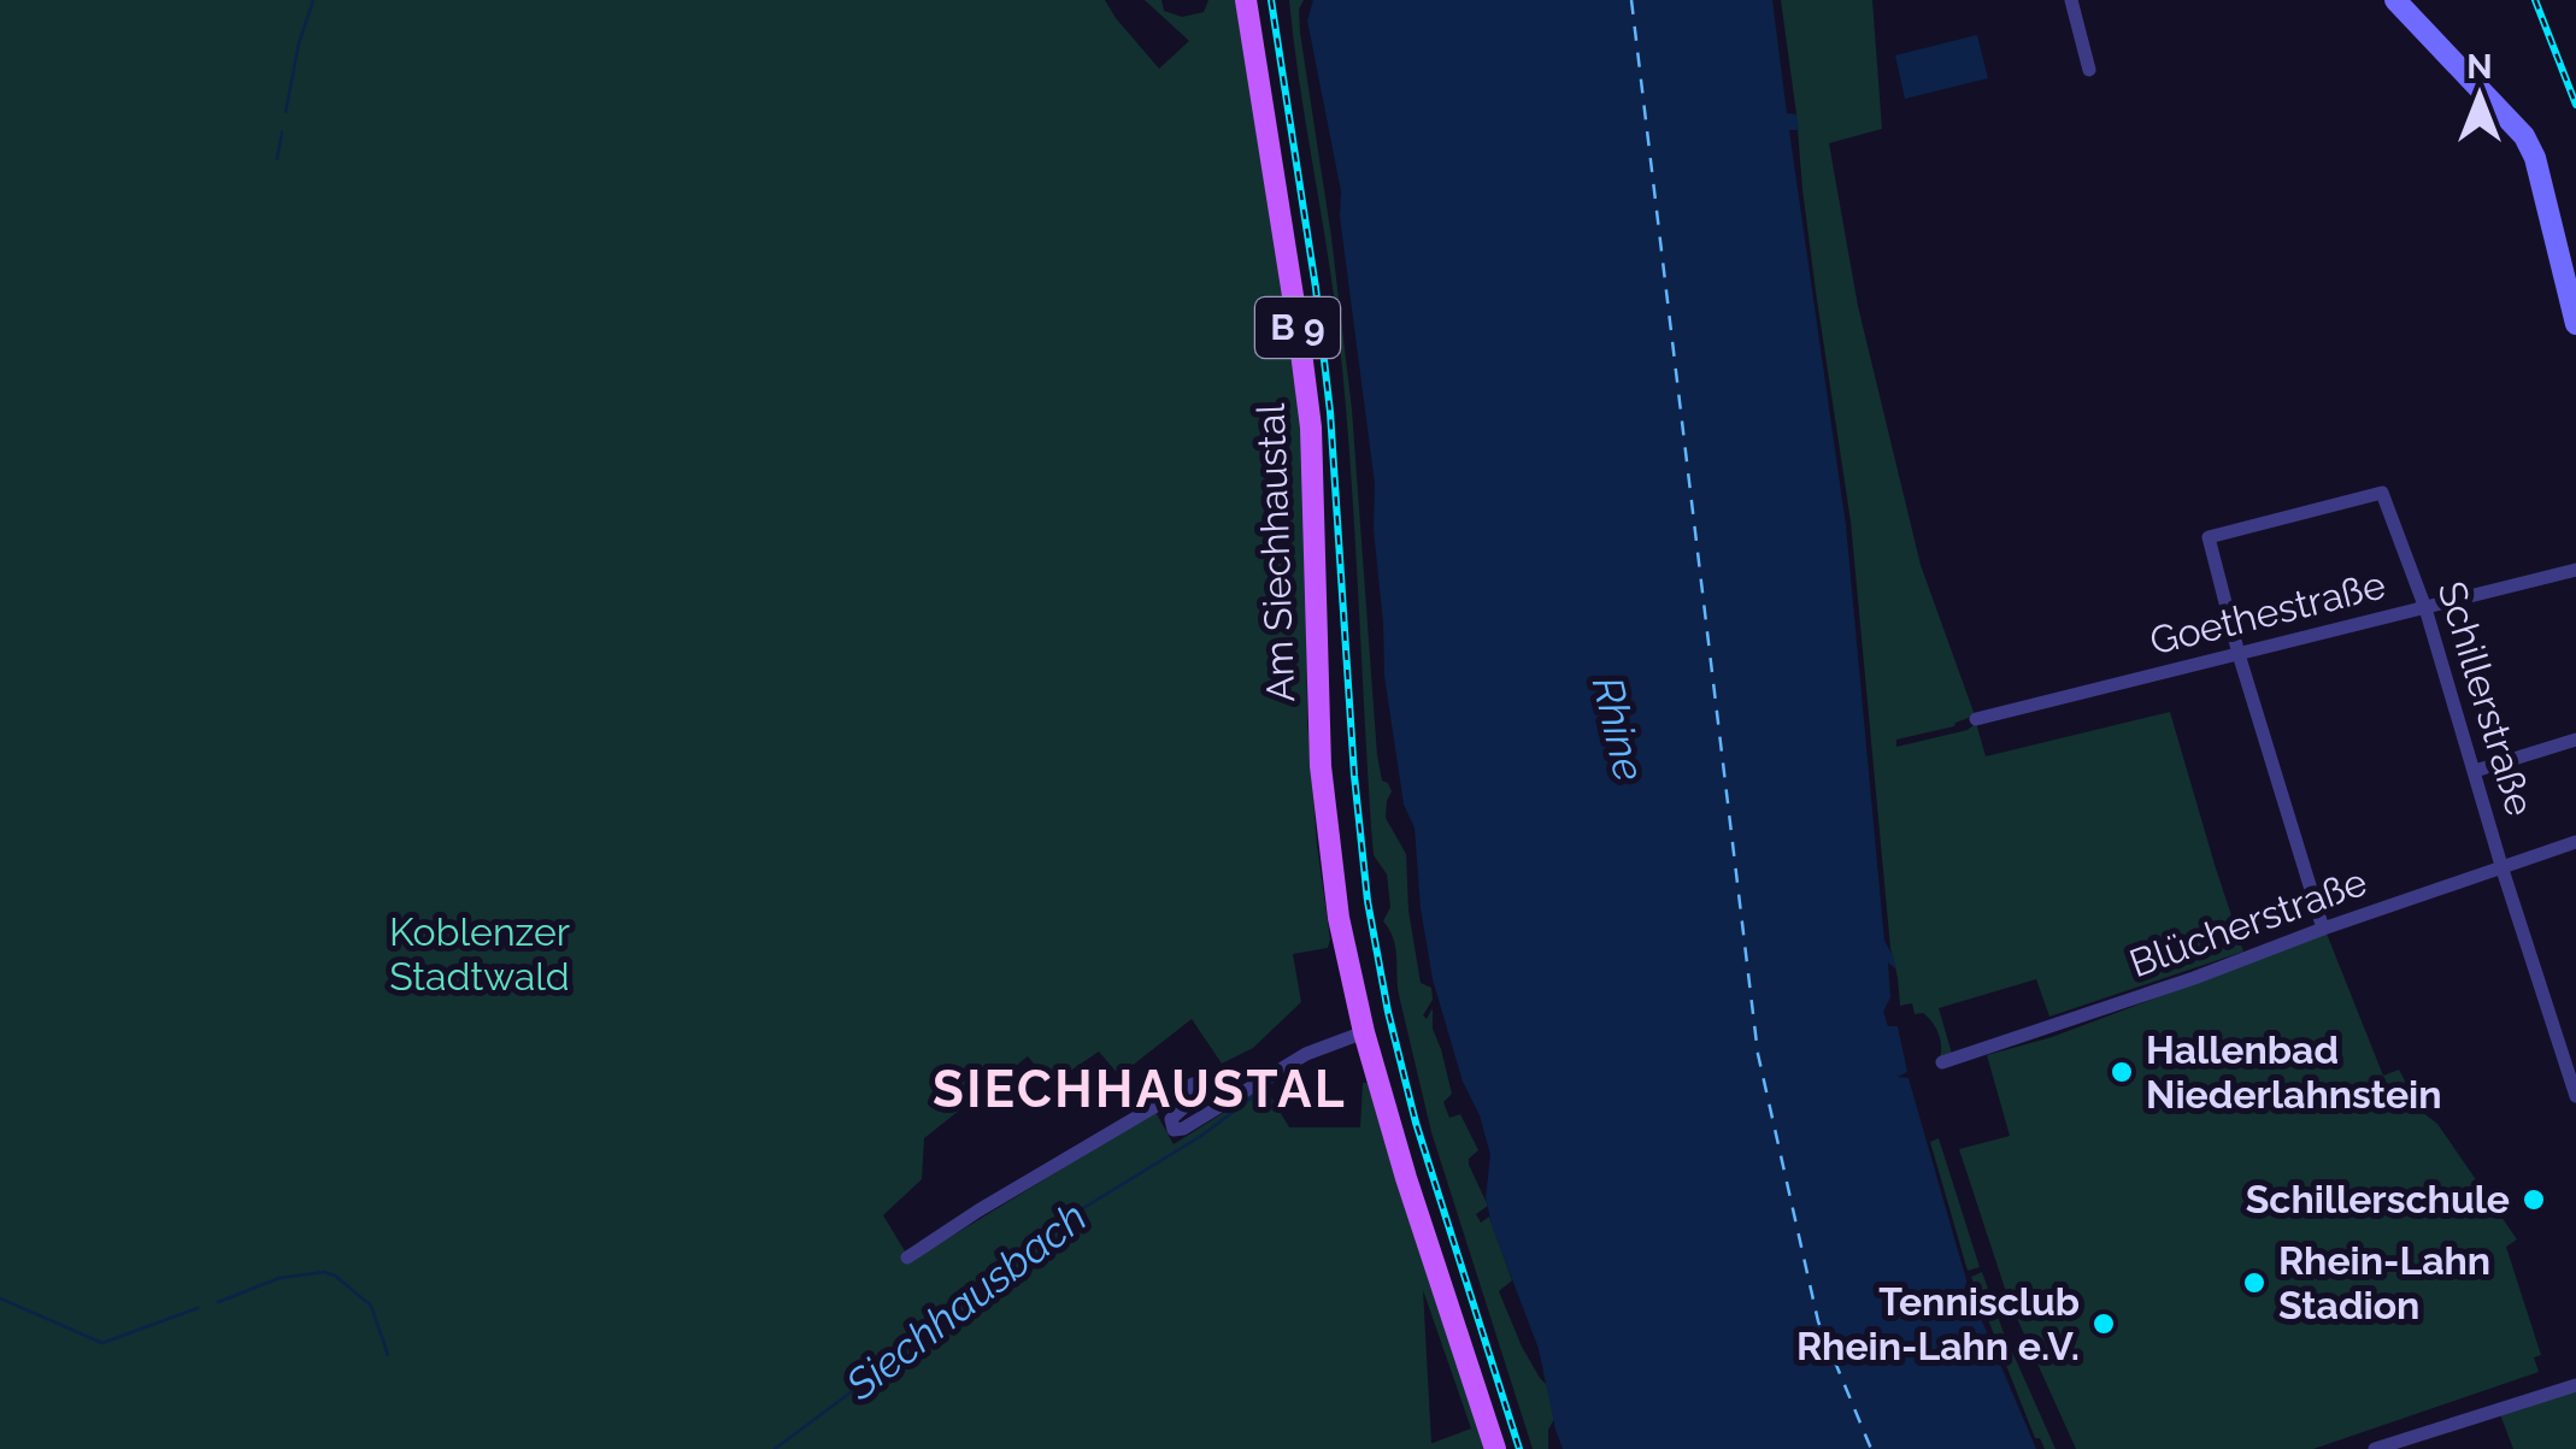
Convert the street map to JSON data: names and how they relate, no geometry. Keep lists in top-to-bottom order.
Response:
{
  "streets": {
    "main road": ["B 9", "Am Siechhaustal"],
    "street": ["Goethestraße", "Schillerstraße", "Blücherstraße"]
  },
  "crossings": [
    ["Goethestraße", "Schillerstraße"],
    ["Schillerstraße", "Blücherstraße"]
  ],
  "districts": ["SIECHHAUSTAL"],
  "water": ["Rhine", "Siechhausbach"],
  "parks": ["Koblenzer Stadtwald"],
  "places": [
    "Hallenbad Niederlahnstein",
    "Schillerschule",
    "Rhein-Lahn Stadion",
    "Tennisclub Rhein-Lahn e.V."
  ],
  "north": "top"
}
